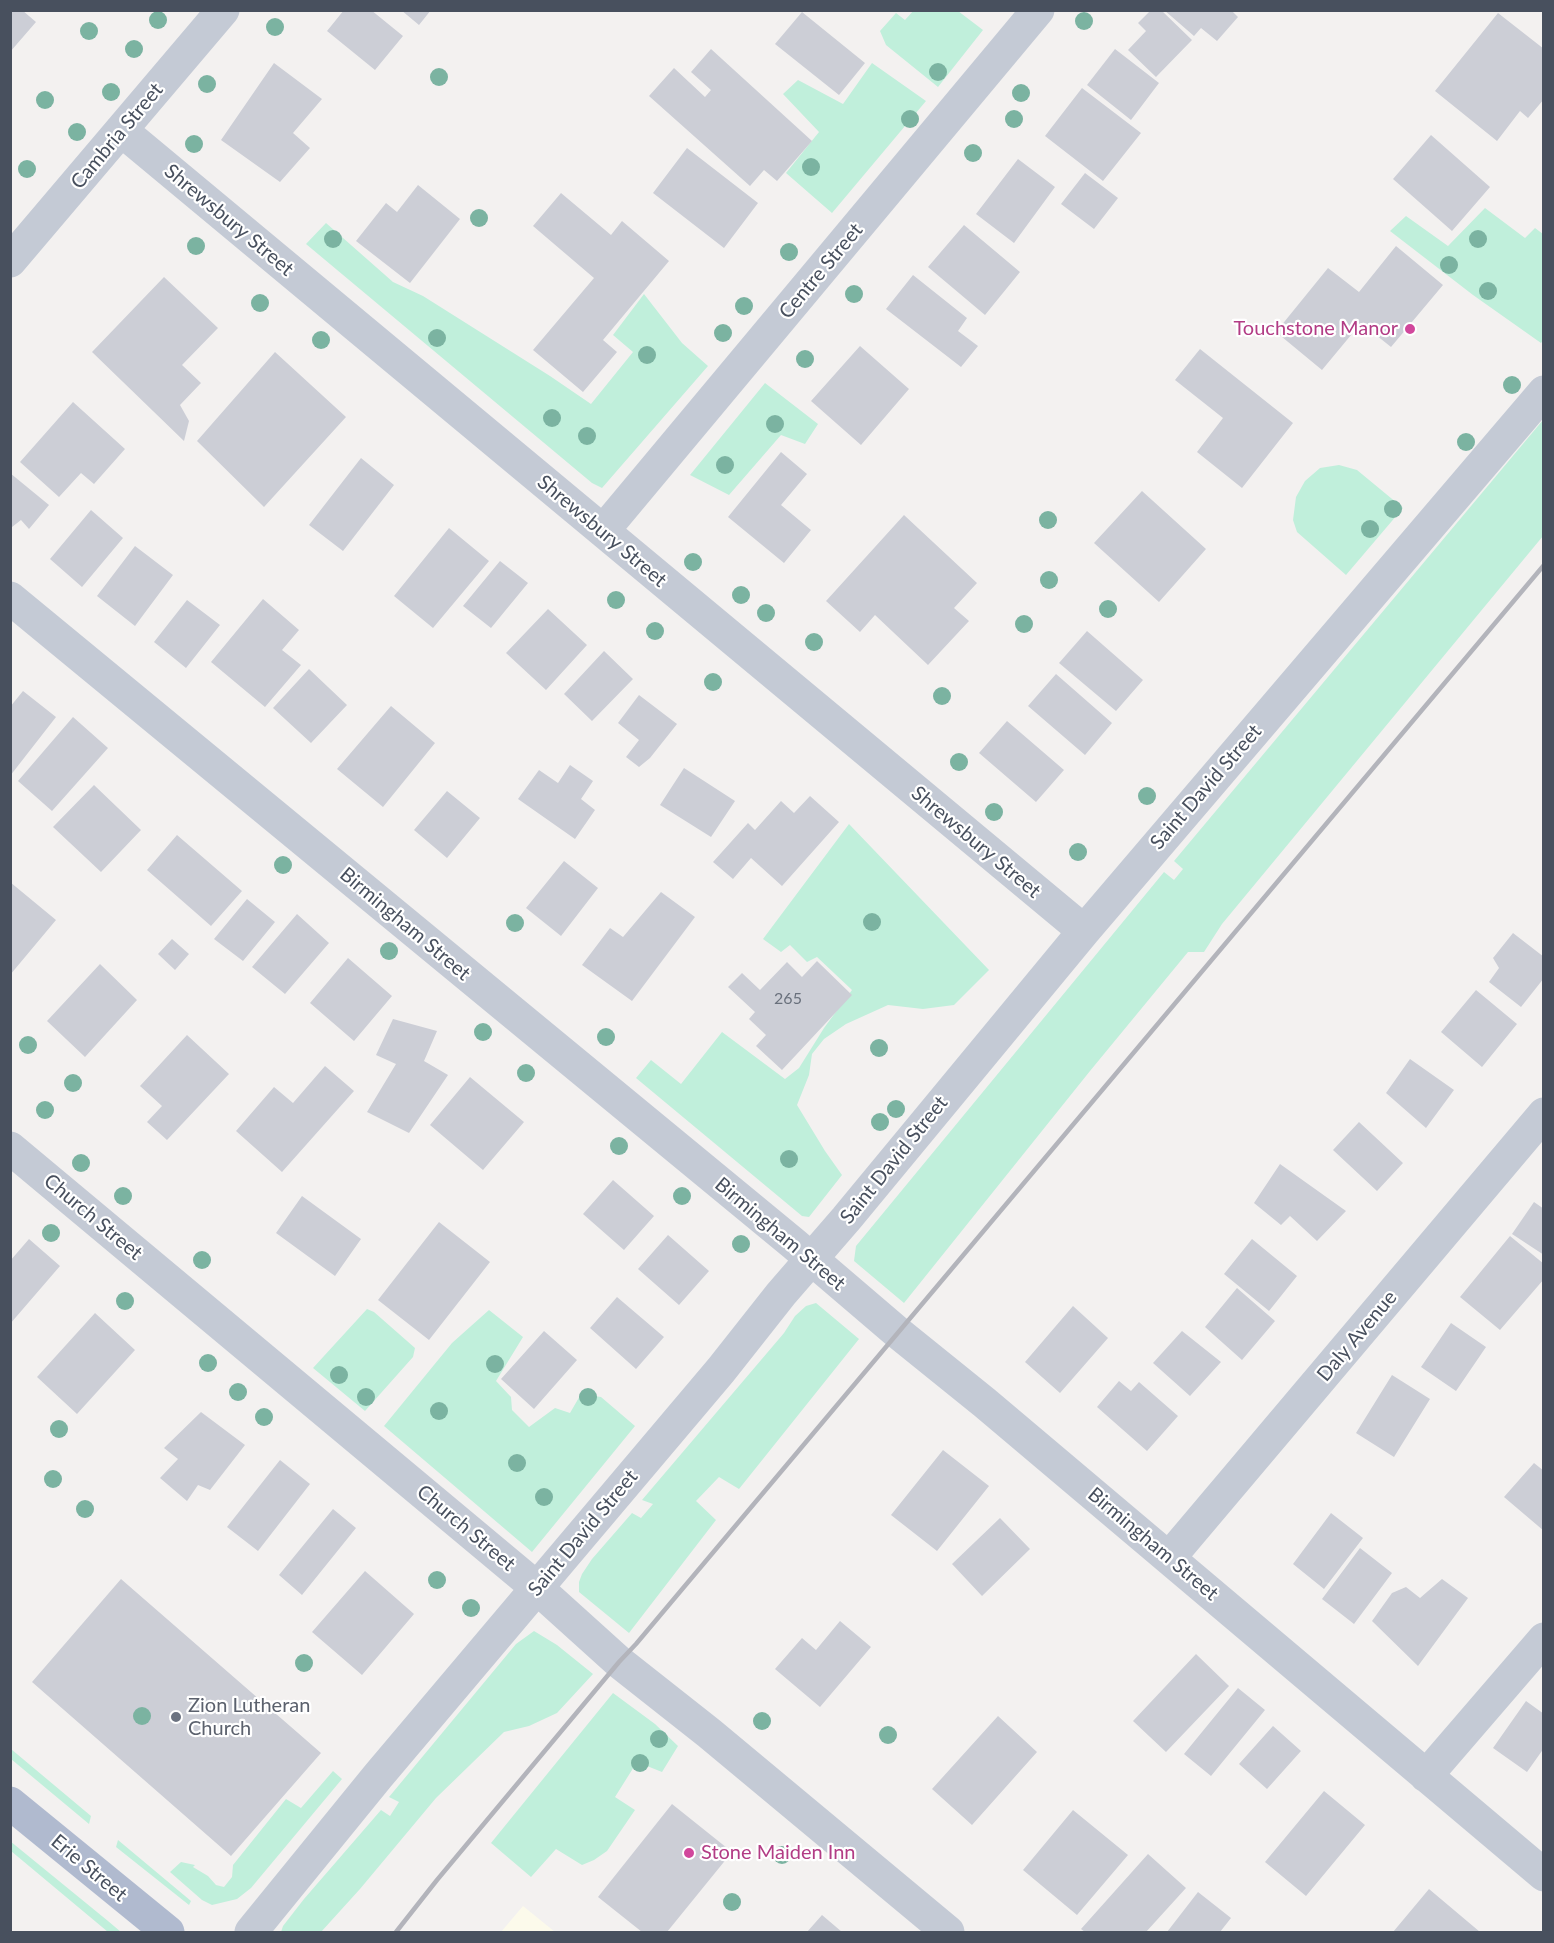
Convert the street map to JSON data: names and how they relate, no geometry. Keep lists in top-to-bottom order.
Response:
{
  "streets": {
    "main road": ["Erie Street"],
    "street": [
      "Cambria Street",
      "Shrewsbury Street",
      "Centre Street",
      "Saint David Street",
      "Birmingham Street",
      "Church Street",
      "Daly Avenue"
    ]
  },
  "crossings": [
    ["Cambria Street", "Shrewsbury Street"],
    ["Shrewsbury Street", "Centre Street"],
    ["Shrewsbury Street", "Saint David Street"],
    ["Saint David Street", "Birmingham Street"],
    ["Saint David Street", "Church Street"],
    ["Birmingham Street", "Daly Avenue"]
  ],
  "places": ["Touchstone Manor", "Zion Lutheran Church", "Stone Maiden Inn"],
  "house_numbers": ["265"]
}
